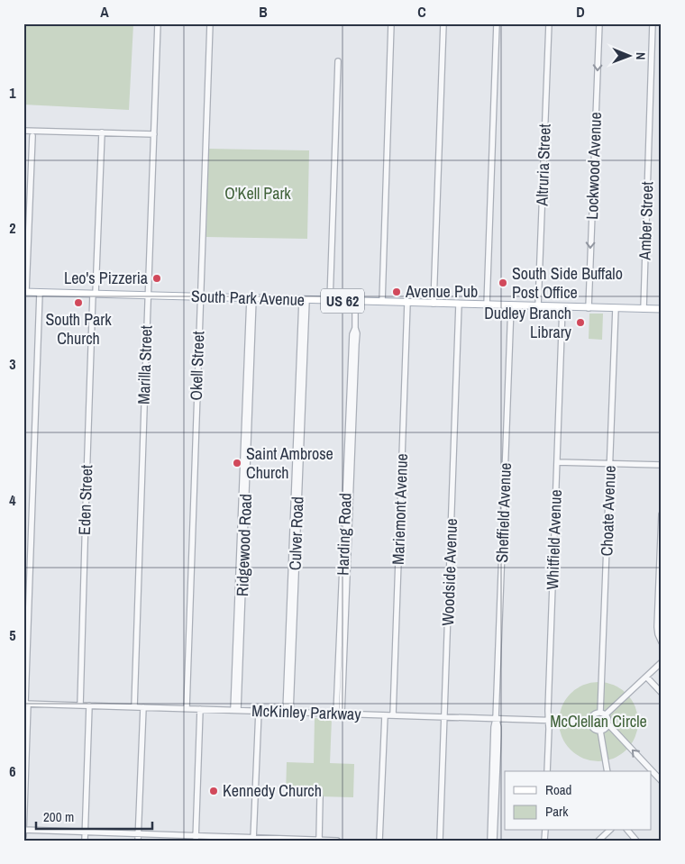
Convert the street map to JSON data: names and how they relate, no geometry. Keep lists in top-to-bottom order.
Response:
{
  "streets": {
    "main road": ["South Park Avenue", "US 62"],
    "street": [
      "Altruria Street",
      "Lockwood Avenue",
      "Amber Street",
      "Marilla Street",
      "Okell Street",
      "Eden Street",
      "Mariemont Avenue",
      "Choate Avenue",
      "Sheffield Avenue",
      "Culver Road",
      "Harding Road",
      "Whitfield Avenue",
      "Ridgewood Road",
      "Woodside Avenue",
      "McKinley Parkway"
    ]
  },
  "crossings": [
    ["Altruria Street", "South Park Avenue"],
    ["Lockwood Avenue", "South Park Avenue"],
    ["Amber Street", "South Park Avenue"],
    ["South Park Avenue", "Marilla Street"],
    ["South Park Avenue", "Okell Street"],
    ["South Park Avenue", "Eden Street"],
    ["South Park Avenue", "Mariemont Avenue"],
    ["South Park Avenue", "Choate Avenue"],
    ["South Park Avenue", "Sheffield Avenue"],
    ["South Park Avenue", "Culver Road"],
    ["South Park Avenue", "Harding Road"],
    ["South Park Avenue", "Whitfield Avenue"],
    ["South Park Avenue", "Ridgewood Road"],
    ["South Park Avenue", "Woodside Avenue"],
    ["Marilla Street", "McKinley Parkway"],
    ["Okell Street", "McKinley Parkway"],
    ["Eden Street", "McKinley Parkway"],
    ["Mariemont Avenue", "McKinley Parkway"],
    ["Choate Avenue", "McKinley Parkway"],
    ["Sheffield Avenue", "McKinley Parkway"],
    ["Culver Road", "McKinley Parkway"],
    ["Harding Road", "McKinley Parkway"],
    ["Whitfield Avenue", "McKinley Parkway"],
    ["Ridgewood Road", "McKinley Parkway"],
    ["Woodside Avenue", "McKinley Parkway"]
  ],
  "one_way": ["Lockwood Avenue"],
  "parks": ["O'Kell Park", "McClellan Circle"],
  "places": [
    "Leo's Pizzeria",
    "South Side Buffalo Post Office",
    "Avenue Pub",
    "South Park Church",
    "Dudley Branch Library",
    "Saint Ambrose Church",
    "Kennedy Church"
  ],
  "legend": ["Road", "Park"],
  "scale_bar": "200 m",
  "north": "right",
  "grid": {
    "columns": [
      "A",
      "B",
      "C",
      "D"
    ],
    "rows": [
      "1",
      "2",
      "3",
      "4",
      "5",
      "6"
    ]
  }
}
